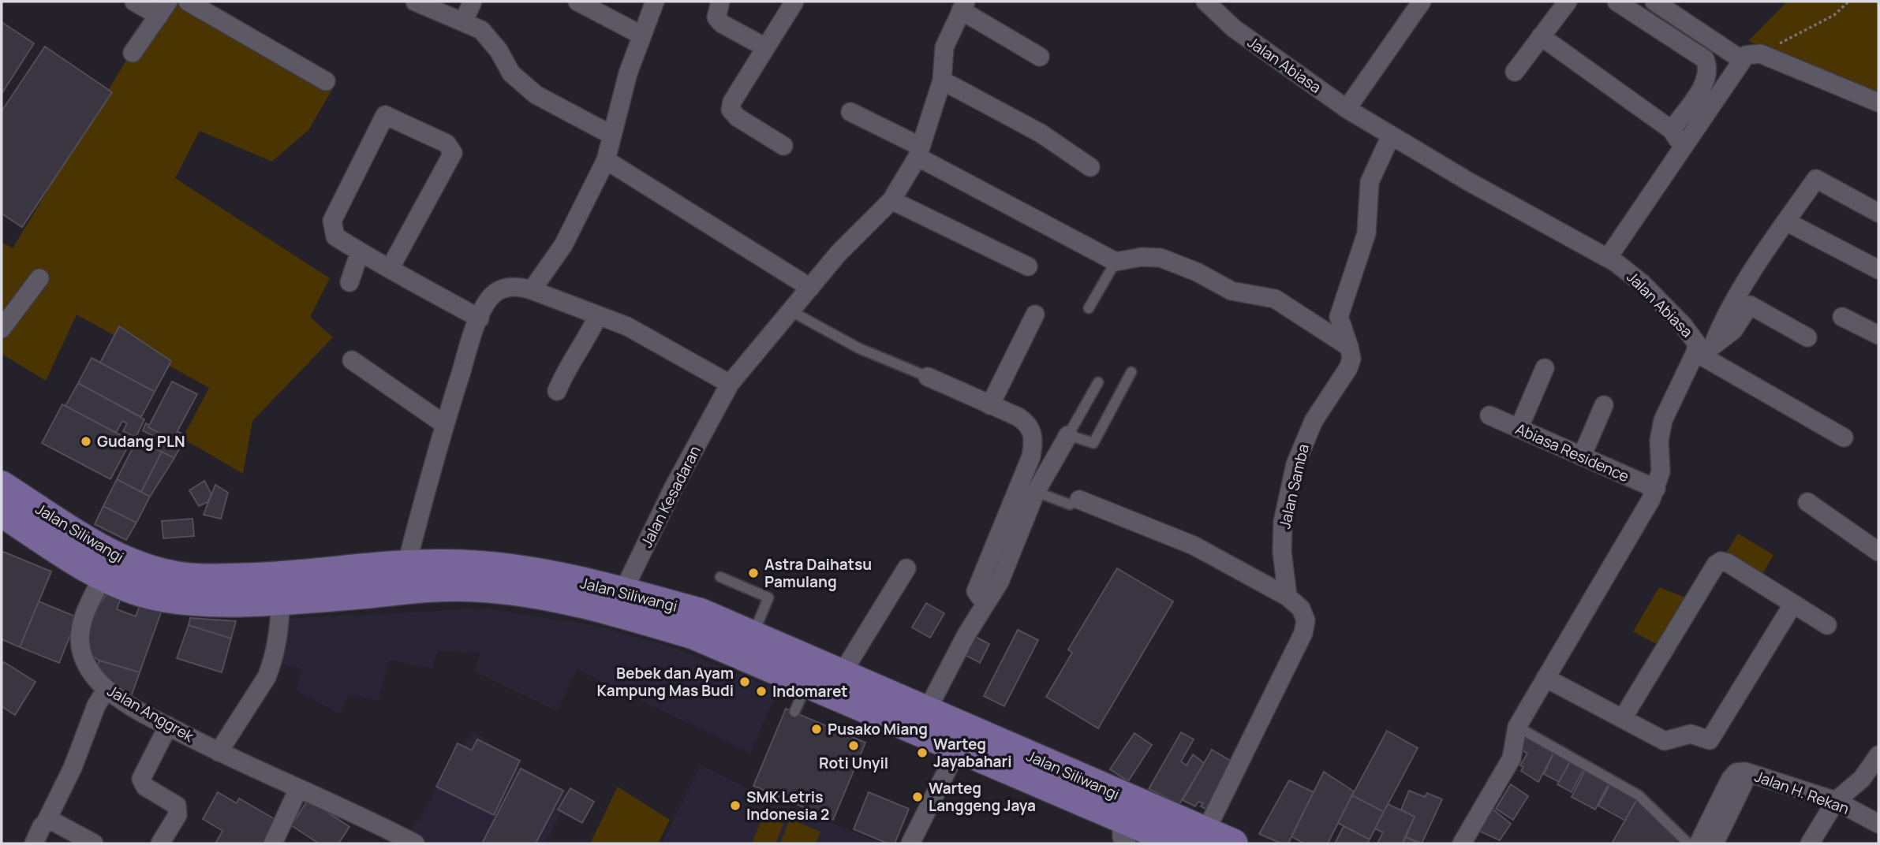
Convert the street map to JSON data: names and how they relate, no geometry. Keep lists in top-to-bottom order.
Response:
{
  "streets": {
    "main road": ["Jalan Siliwangi"],
    "street": [
      "Jalan Abiasa",
      "Abiasa Residence",
      "Jalan Samba",
      "Jalan Kesadaran",
      "Jalan Anggrek",
      "Jalan H. Rekan"
    ]
  },
  "crossings": [
    ["Jalan Abiasa", "Abiasa Residence"],
    ["Jalan Abiasa", "Jalan Samba"],
    ["Jalan Kesadaran", "Jalan Siliwangi"],
    ["Jalan Siliwangi", "Jalan Anggrek"]
  ],
  "places": [
    "Gudang PLN",
    "Astra Daihatsu Pamulang",
    "Bebek dan Ayam Kampung Mas Budi",
    "Indomaret",
    "Pusako Miang",
    "Roti Unyil",
    "Warteg Jayabahari",
    "Warteg Langgeng Jaya",
    "SMK Letris Indonesia 2"
  ]
}
